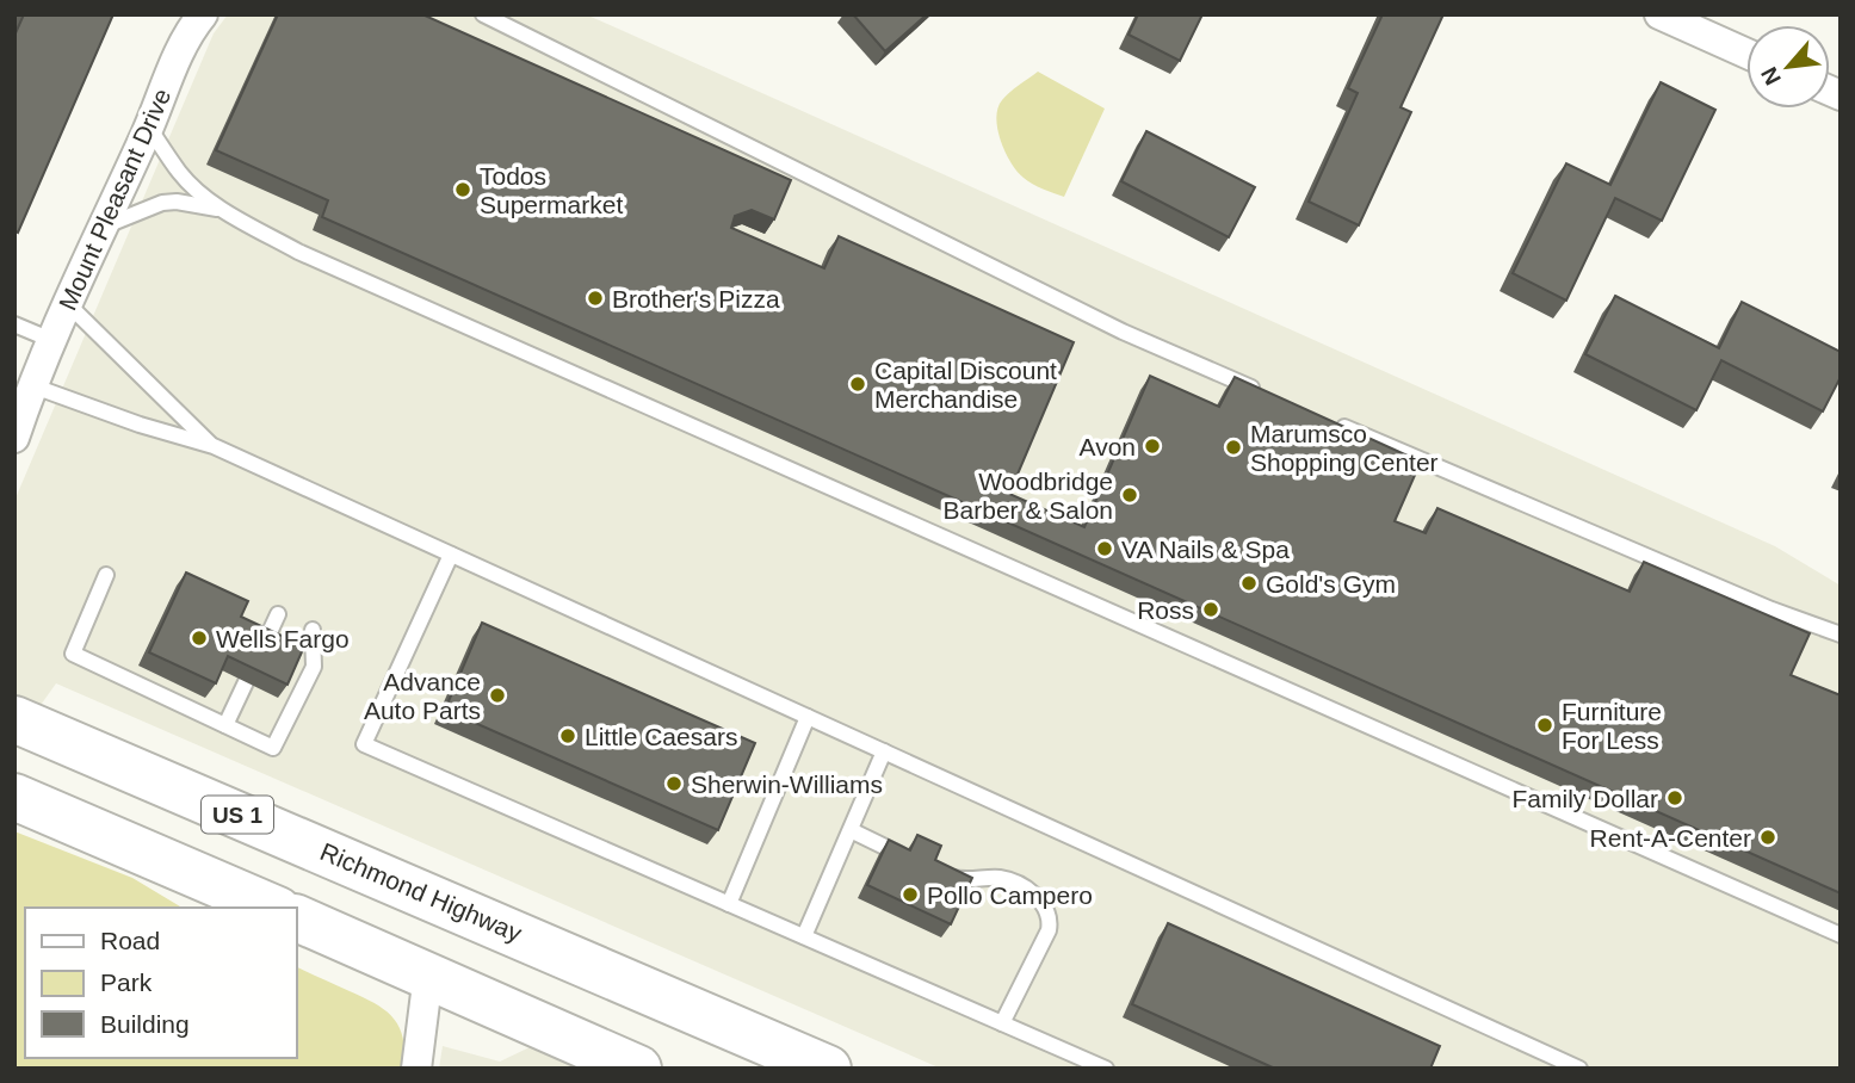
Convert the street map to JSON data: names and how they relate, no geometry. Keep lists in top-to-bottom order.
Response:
{
  "streets": {
    "main road": ["US 1", "Richmond Highway"],
    "street": ["Mount Pleasant Drive"]
  },
  "places": [
    "Todos Supermarket",
    "Brother's Pizza",
    "Capital Discount Merchandise",
    "Avon",
    "Marumsco Shopping Center",
    "Woodbridge Barber & Salon",
    "VA Nails & Spa",
    "Gold's Gym",
    "Ross",
    "Wells Fargo",
    "Advance Auto Parts",
    "Furniture For Less",
    "Little Caesars",
    "Sherwin-Williams",
    "Family Dollar",
    "Rent-A-Center",
    "Pollo Campero"
  ],
  "legend": ["Road", "Park", "Building"],
  "north": "bottom left"
}
